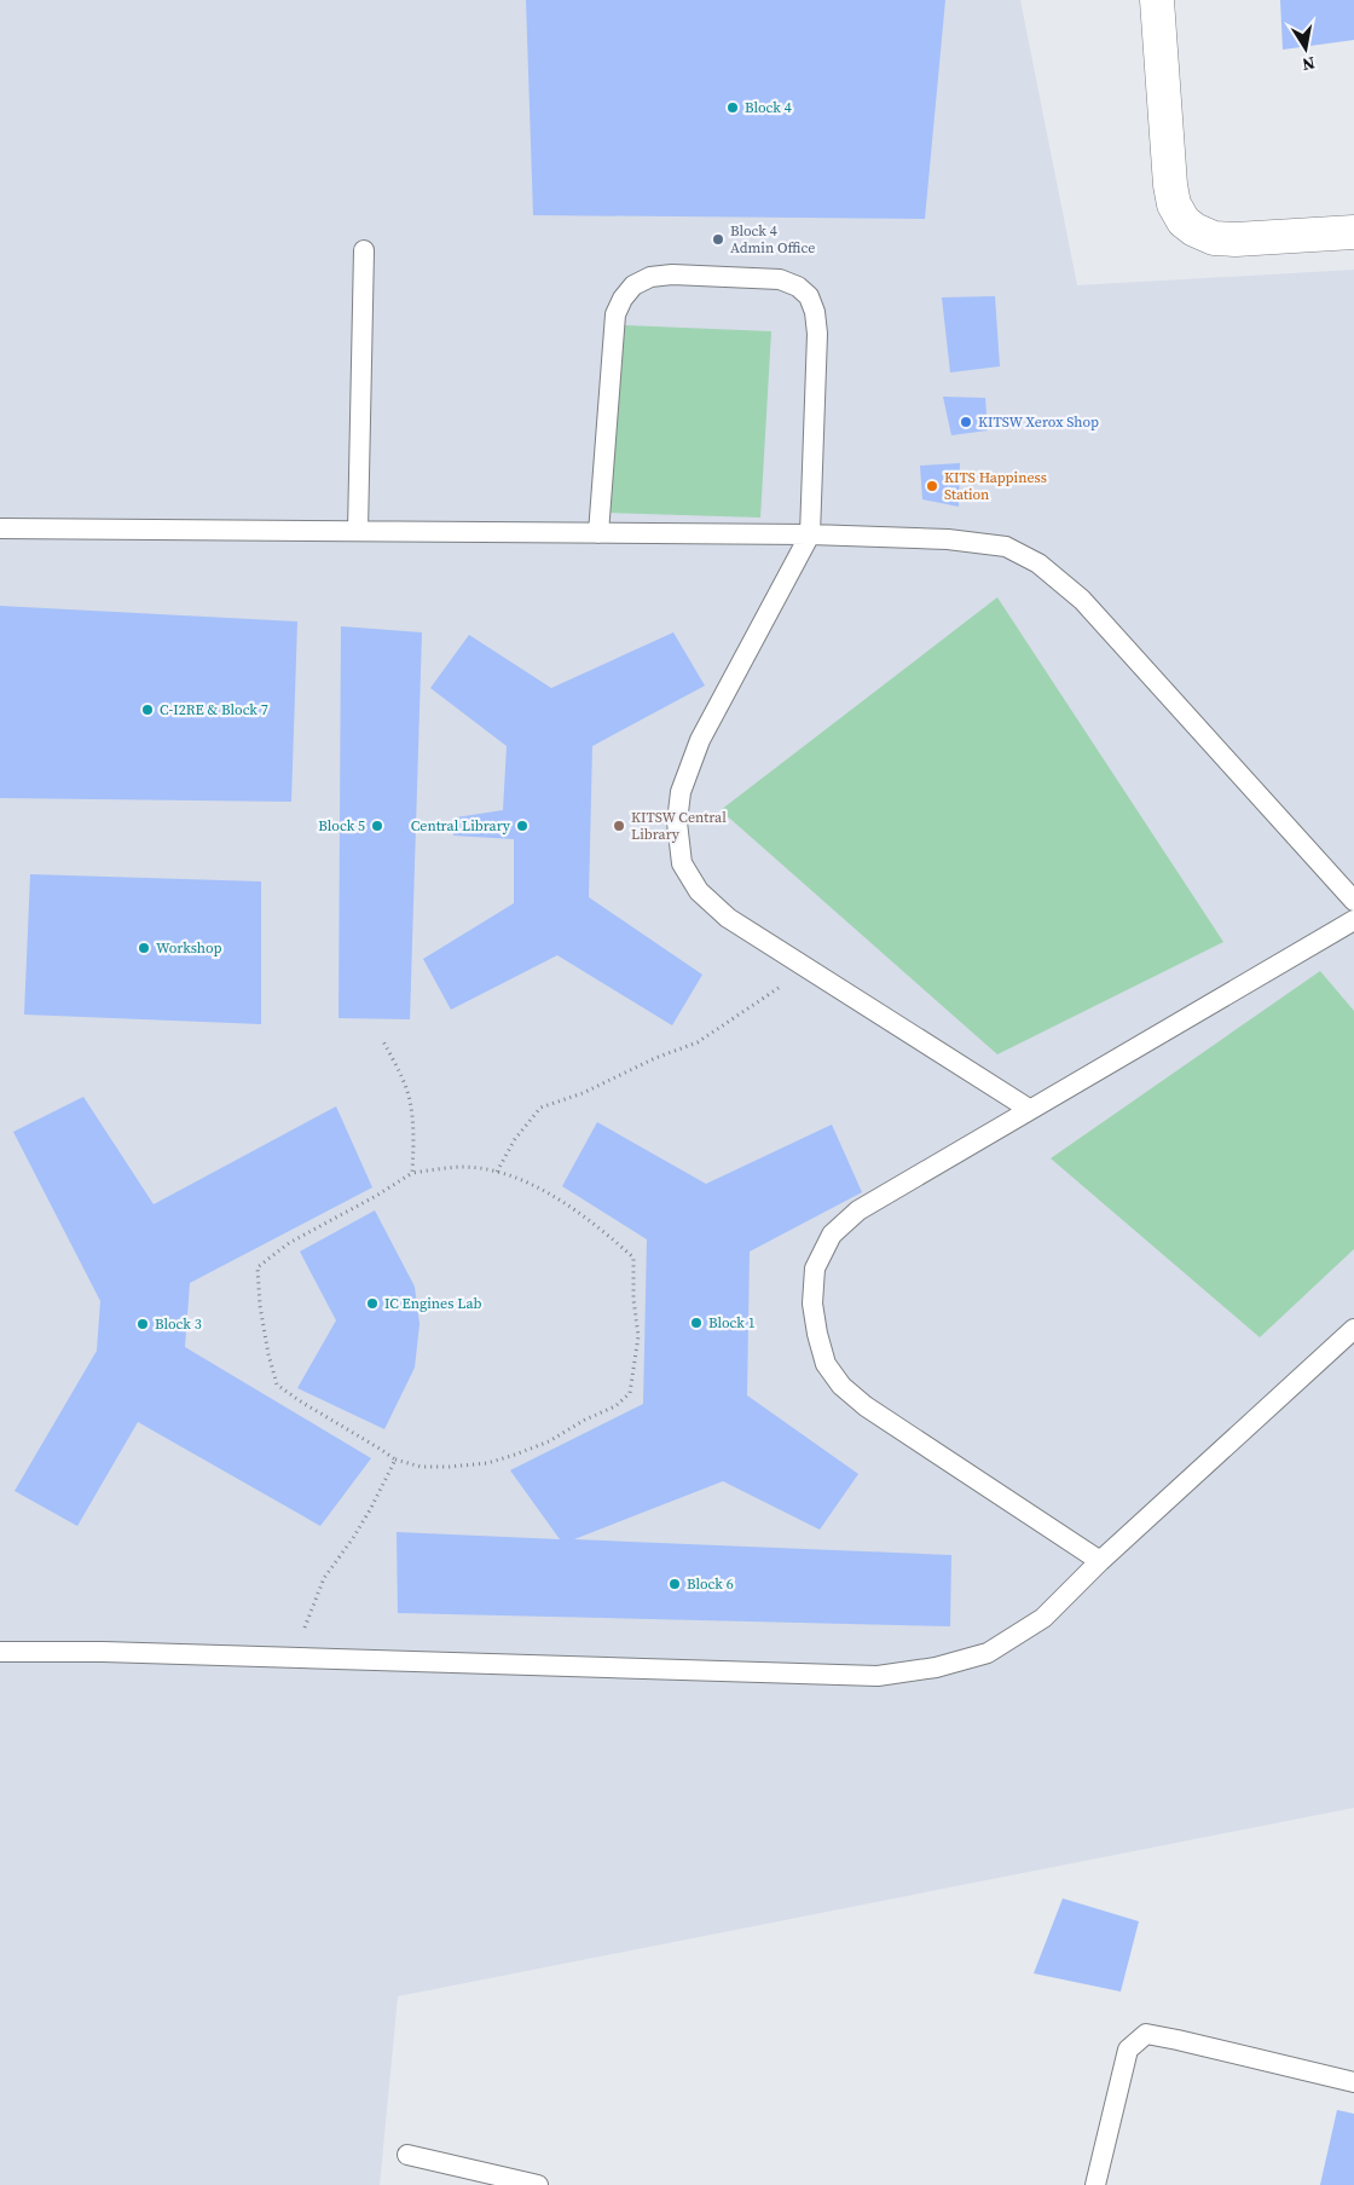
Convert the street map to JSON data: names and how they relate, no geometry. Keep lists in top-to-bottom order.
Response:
{
  "places": [
    "Block 4",
    "Block 4 Admin Office",
    "KITSW Xerox Shop",
    "KITS Happiness Station",
    "C-I2RE & Block 7",
    "Block 5",
    "Central Library",
    "KITSW Central Library",
    "Workshop",
    "IC Engines Lab",
    "Block 1",
    "Block 3",
    "Block 6"
  ],
  "north": "bottom"
}
